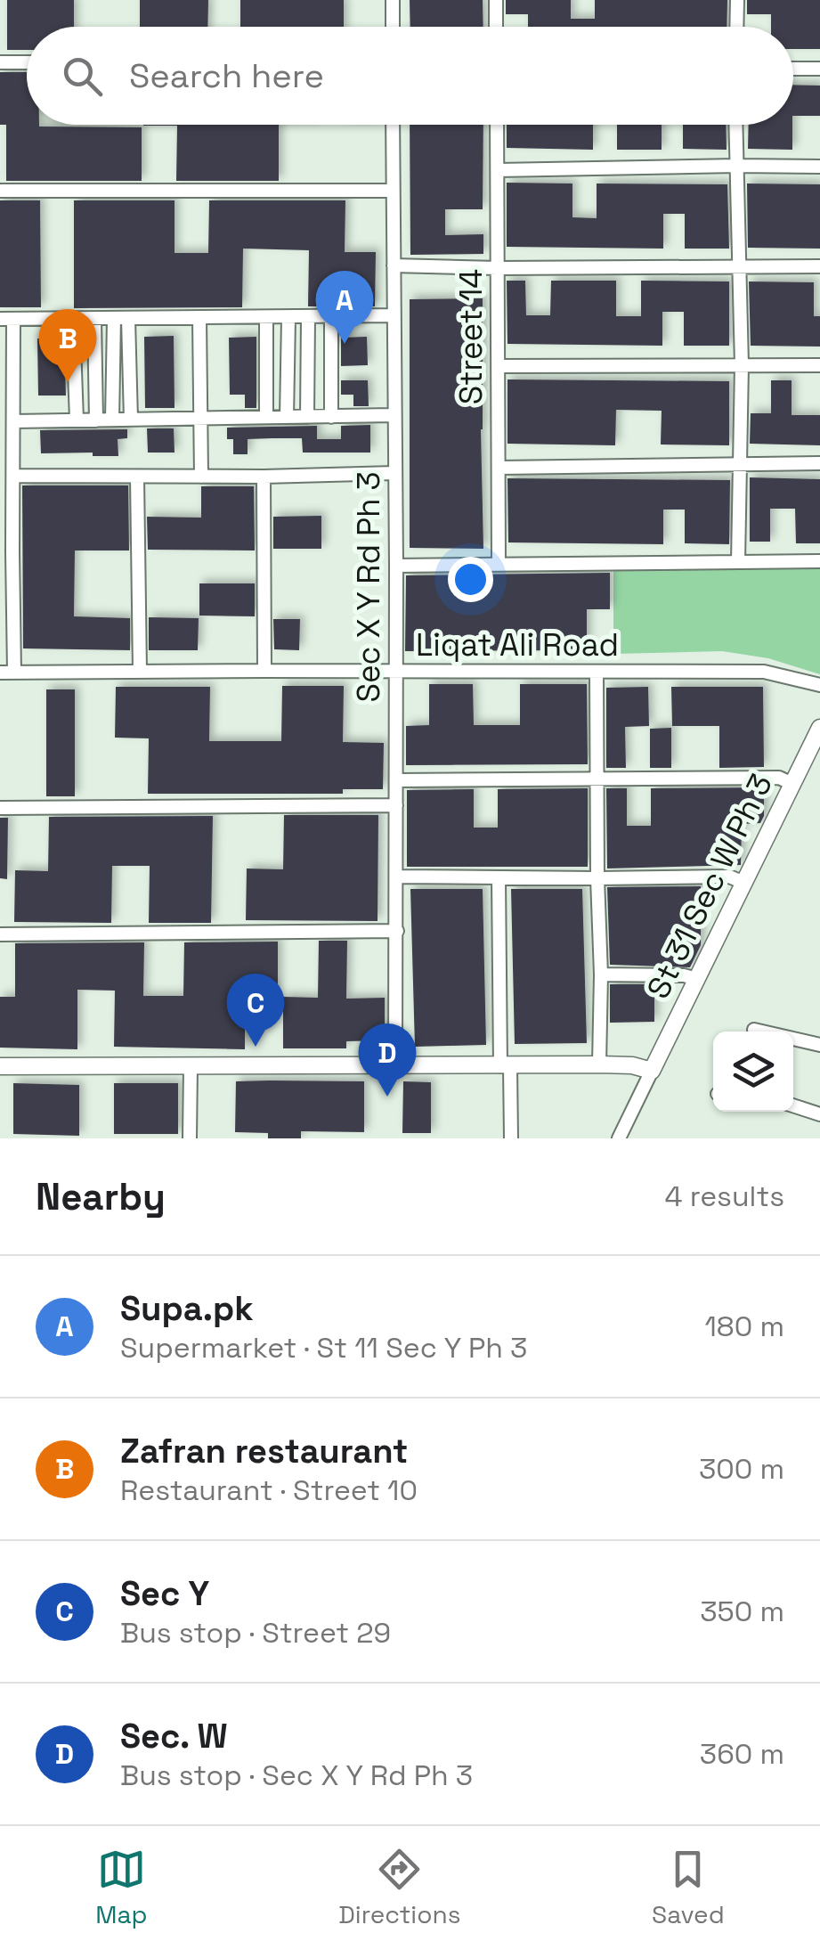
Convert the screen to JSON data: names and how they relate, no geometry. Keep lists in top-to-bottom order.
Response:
{
  "streets": {
    "main road": ["St 31 Sec W Ph 3"],
    "street": ["Street 14", "Sec X Y Rd Ph 3", "Liqat Ali Road"]
  },
  "crossings": [
    ["Sec X Y Rd Ph 3", "Liqat Ali Road"]
  ],
  "page": {
    "search": "Search here",
    "pins": [
      "A",
      "B",
      "C",
      "D"
    ],
    "heading": ["Nearby", "4 results"],
    "list": [
      {
        "mark": "A",
        "name": "Supa.pk",
        "note": "Supermarket · St 11 Sec Y Ph 3",
        "value": "180 m"
      },
      {
        "mark": "B",
        "name": "Zafran restaurant",
        "note": "Restaurant · Street 10",
        "value": "300 m"
      },
      {
        "mark": "C",
        "name": "Sec Y",
        "note": "Bus stop · Street 29",
        "value": "350 m"
      },
      {
        "mark": "D",
        "name": "Sec. W",
        "note": "Bus stop · Sec X Y Rd Ph 3",
        "value": "360 m"
      }
    ],
    "nav": ["Map", "Directions", "Saved"]
  }
}
